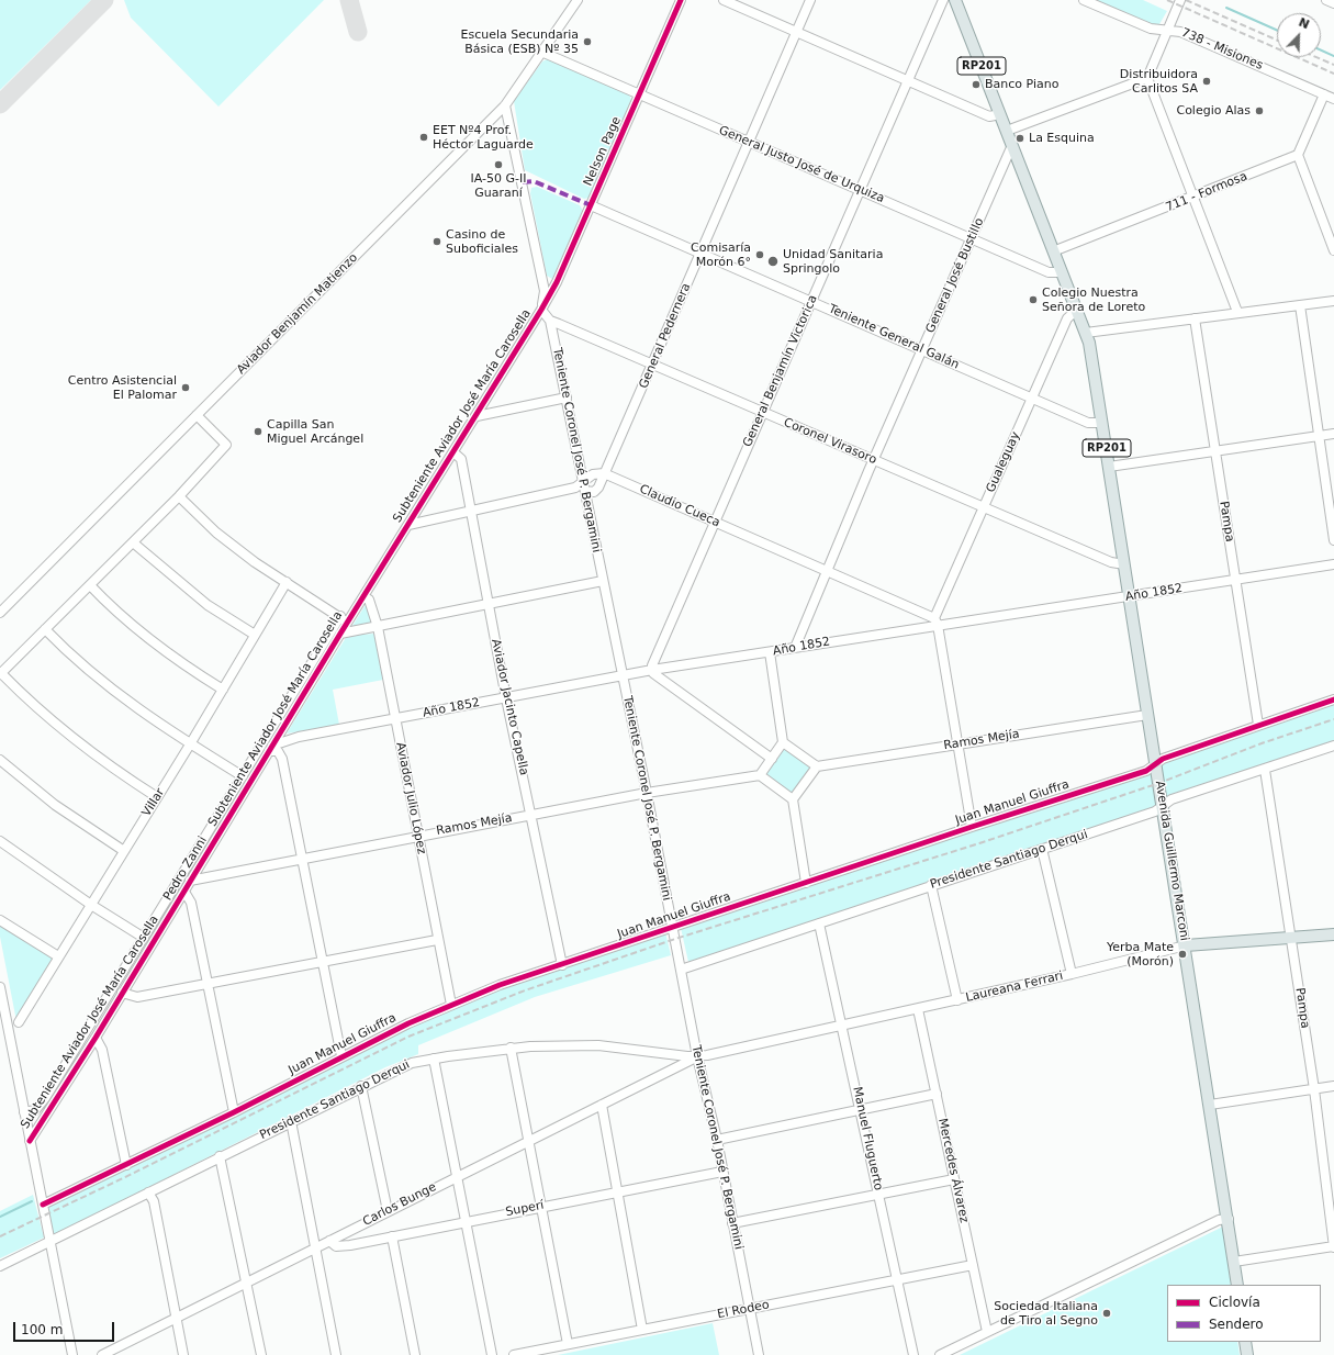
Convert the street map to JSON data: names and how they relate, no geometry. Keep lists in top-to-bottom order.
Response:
{
  "streets": {
    "main road": ["RP201", "Avenida Guillermo Marconi", "Laureana Ferrari"],
    "street": [
      "738 - Misiones",
      "Nelson Page",
      "General Justo José de Urquiza",
      "711 - Formosa",
      "General José Bustillo",
      "Aviador Benjamín Matienzo",
      "General Pedernera",
      "Teniente General Galán",
      "General Benjamín Victorica",
      "Subteniente Aviador José María Carosella",
      "Coronel Virasoro",
      "Teniente Coronel José P. Bergamini",
      "Gualeguay",
      "Claudio Cueca",
      "Pampa",
      "Año 1852",
      "Aviador Jacinto Capella",
      "Ramos Mejía",
      "Aviador Julio López",
      "Villar",
      "Juan Manuel Giuffra",
      "Presidente Santiago Derqui",
      "Pedro Zanni",
      "Manuel Fluguerto",
      "Mercedes Álvarez",
      "Carlos Bunge",
      "Superí",
      "El Rodeo"
    ]
  },
  "crossings": [
    ["RP201", "General Justo José de Urquiza"],
    ["RP201", "711 - Formosa"],
    ["RP201", "General José Bustillo"],
    ["RP201", "Gualeguay"],
    ["RP201", "Avenida Guillermo Marconi"],
    ["Nelson Page", "General Justo José de Urquiza"],
    ["Nelson Page", "Teniente General Galán"],
    ["Nelson Page", "Subteniente Aviador José María Carosella"],
    ["Nelson Page", "Coronel Virasoro"],
    ["General Justo José de Urquiza", "General José Bustillo"],
    ["General Justo José de Urquiza", "Aviador Benjamín Matienzo"],
    ["General Justo José de Urquiza", "General Pedernera"],
    ["General Justo José de Urquiza", "General Benjamín Victorica"],
    ["General José Bustillo", "Teniente General Galán"],
    ["General José Bustillo", "Coronel Virasoro"],
    ["General José Bustillo", "Claudio Cueca"],
    ["General José Bustillo", "Año 1852"],
    ["General Pedernera", "Teniente General Galán"],
    ["General Pedernera", "Coronel Virasoro"],
    ["General Pedernera", "Teniente Coronel José P. Bergamini"],
    ["General Pedernera", "Claudio Cueca"],
    ["Teniente General Galán", "General Benjamín Victorica"],
    ["Teniente General Galán", "Gualeguay"],
    ["Teniente General Galán", "Avenida Guillermo Marconi"],
    ["General Benjamín Victorica", "Coronel Virasoro"],
    ["General Benjamín Victorica", "Claudio Cueca"],
    ["General Benjamín Victorica", "Año 1852"],
    ["Subteniente Aviador José María Carosella", "Coronel Virasoro"],
    ["Subteniente Aviador José María Carosella", "Año 1852"],
    ["Subteniente Aviador José María Carosella", "Aviador Jacinto Capella"],
    ["Subteniente Aviador José María Carosella", "Ramos Mejía"],
    ["Subteniente Aviador José María Carosella", "Aviador Julio López"],
    ["Coronel Virasoro", "Teniente Coronel José P. Bergamini"],
    ["Coronel Virasoro", "Gualeguay"],
    ["Coronel Virasoro", "Avenida Guillermo Marconi"],
    ["Teniente Coronel José P. Bergamini", "Año 1852"],
    ["Teniente Coronel José P. Bergamini", "Ramos Mejía"],
    ["Teniente Coronel José P. Bergamini", "Juan Manuel Giuffra"],
    ["Teniente Coronel José P. Bergamini", "Presidente Santiago Derqui"],
    ["Teniente Coronel José P. Bergamini", "Laureana Ferrari"],
    ["Teniente Coronel José P. Bergamini", "Carlos Bunge"],
    ["Teniente Coronel José P. Bergamini", "Superí"],
    ["Teniente Coronel José P. Bergamini", "El Rodeo"],
    ["Gualeguay", "Claudio Cueca"],
    ["Gualeguay", "Año 1852"],
    ["Claudio Cueca", "Año 1852"],
    ["Pampa", "Año 1852"],
    ["Pampa", "Juan Manuel Giuffra"],
    ["Pampa", "Presidente Santiago Derqui"],
    ["Pampa", "Laureana Ferrari"],
    ["Año 1852", "Aviador Jacinto Capella"],
    ["Año 1852", "Aviador Julio López"],
    ["Año 1852", "Avenida Guillermo Marconi"],
    ["Aviador Jacinto Capella", "Ramos Mejía"],
    ["Aviador Jacinto Capella", "Juan Manuel Giuffra"],
    ["Ramos Mejía", "Aviador Julio López"],
    ["Ramos Mejía", "Avenida Guillermo Marconi"],
    ["Aviador Julio López", "Juan Manuel Giuffra"],
    ["Juan Manuel Giuffra", "Avenida Guillermo Marconi"],
    ["Presidente Santiago Derqui", "Avenida Guillermo Marconi"],
    ["Presidente Santiago Derqui", "Laureana Ferrari"],
    ["Presidente Santiago Derqui", "Manuel Fluguerto"],
    ["Presidente Santiago Derqui", "Carlos Bunge"],
    ["Avenida Guillermo Marconi", "Laureana Ferrari"],
    ["Laureana Ferrari", "Manuel Fluguerto"],
    ["Laureana Ferrari", "Mercedes Álvarez"],
    ["Laureana Ferrari", "Carlos Bunge"],
    ["Manuel Fluguerto", "El Rodeo"],
    ["Mercedes Álvarez", "El Rodeo"],
    ["Carlos Bunge", "Superí"]
  ],
  "places": [
    "Escuela Secundaria Básica (ESB) Nº 35",
    "Distribuidora Carlitos SA",
    "Banco Piano",
    "Colegio Alas",
    "EET Nº4 Prof. Héctor Laguarde",
    "La Esquina",
    "IA-50 G-II Guaraní",
    "Casino de Suboficiales",
    "Comisaría Morón 6°",
    "Unidad Sanitaria Springolo",
    "Colegio Nuestra Señora de Loreto",
    "Centro Asistencial El Palomar",
    "Capilla San Miguel Arcángel",
    "Yerba Mate (Morón)",
    "Sociedad Italiana de Tiro al Segno"
  ],
  "legend": ["Ciclovía", "Sendero"],
  "scale_bar": "100 m",
  "north": "top right"
}
